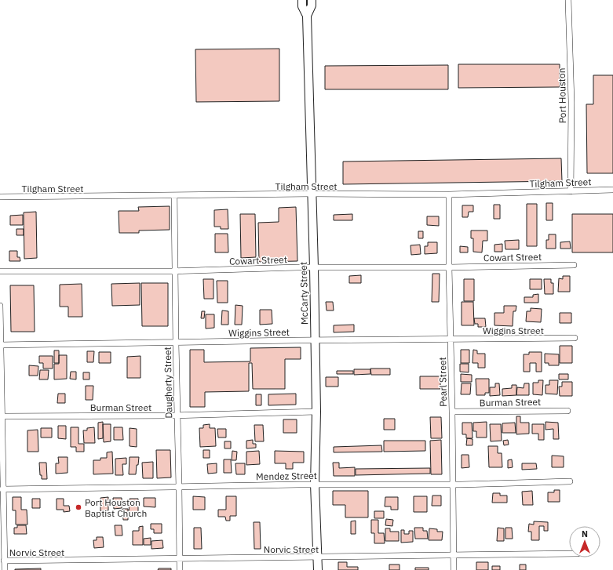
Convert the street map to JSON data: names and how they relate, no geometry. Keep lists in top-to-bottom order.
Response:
{
  "streets": {
    "main road": ["McCarty Street"],
    "street": [
      "Port Houston",
      "Tilgham Street",
      "Cowart Street",
      "Wiggins Street",
      "Pearl Street",
      "Daugherty Street",
      "Burman Street",
      "Mendez Street",
      "Norvic Street"
    ]
  },
  "crossings": [
    ["Port Houston", "Tilgham Street"],
    ["Tilgham Street", "McCarty Street"],
    ["Tilgham Street", "Pearl Street"],
    ["Tilgham Street", "Daugherty Street"],
    ["Cowart Street", "McCarty Street"],
    ["Cowart Street", "Pearl Street"],
    ["Cowart Street", "Daugherty Street"],
    ["McCarty Street", "Wiggins Street"],
    ["McCarty Street", "Burman Street"],
    ["McCarty Street", "Mendez Street"],
    ["McCarty Street", "Norvic Street"],
    ["Wiggins Street", "Pearl Street"],
    ["Wiggins Street", "Daugherty Street"],
    ["Pearl Street", "Burman Street"],
    ["Pearl Street", "Mendez Street"],
    ["Pearl Street", "Norvic Street"],
    ["Daugherty Street", "Burman Street"],
    ["Daugherty Street", "Mendez Street"],
    ["Daugherty Street", "Norvic Street"]
  ],
  "places": ["Port Houston Baptist Church"],
  "north": "top"
}
